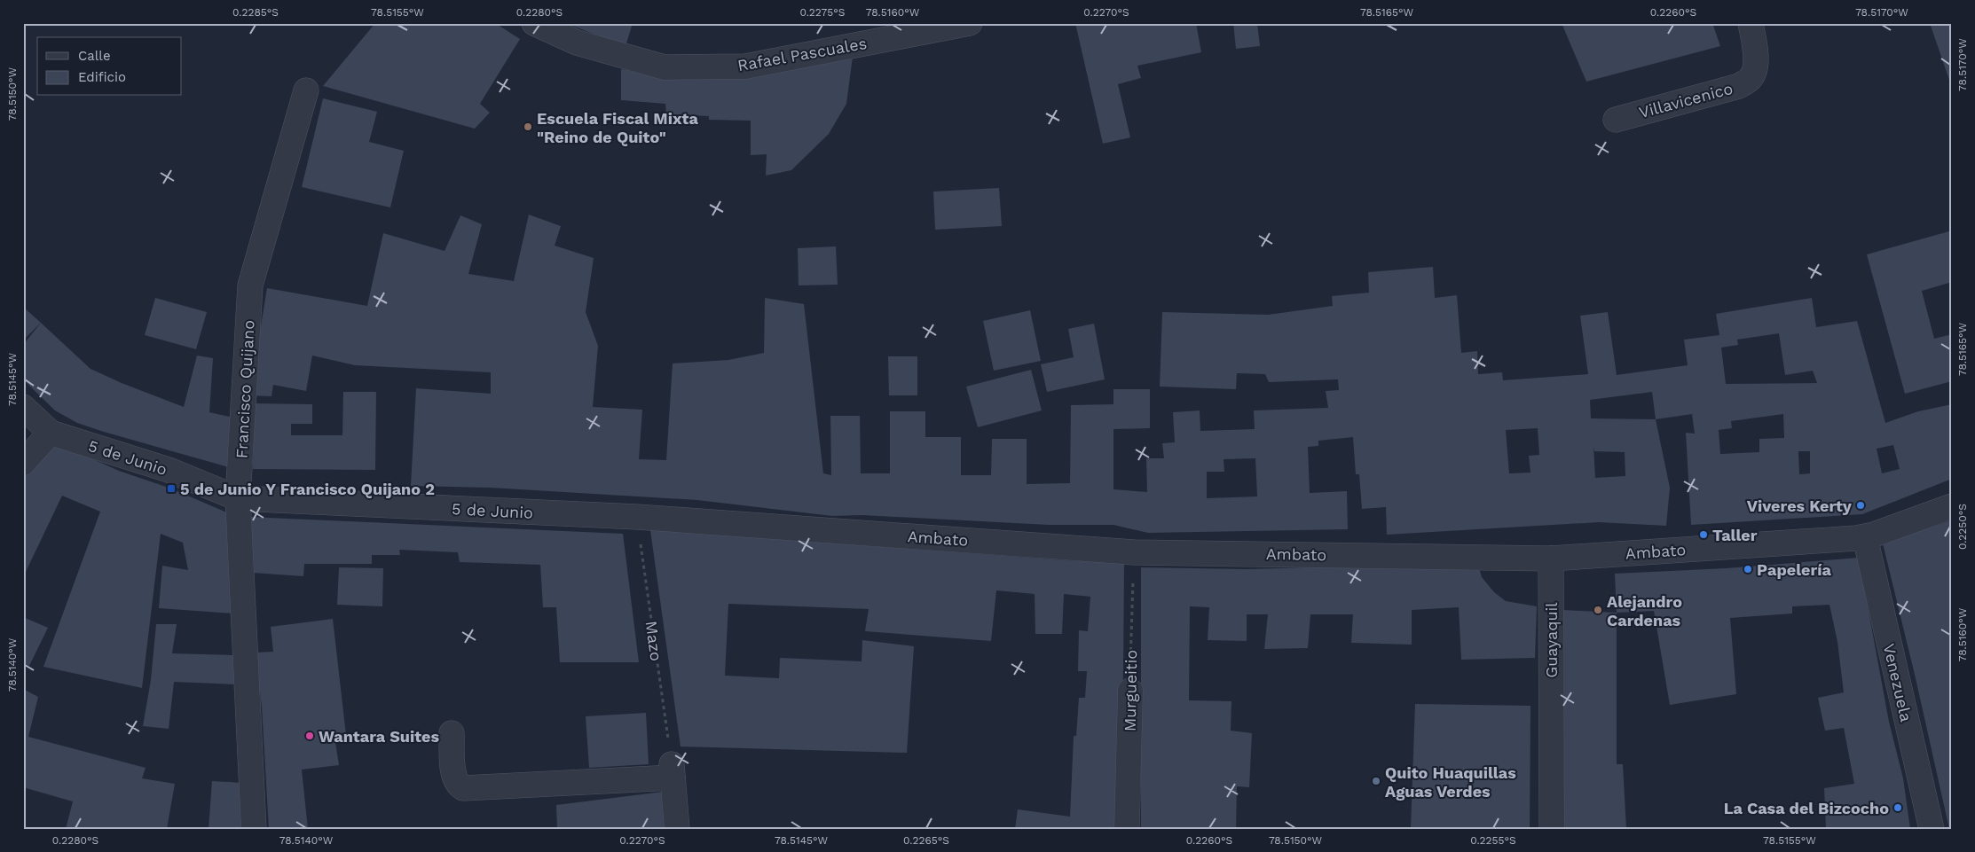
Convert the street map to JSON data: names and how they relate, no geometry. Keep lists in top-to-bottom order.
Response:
{
  "streets": {
    "street": [
      "Rafael Pascuales",
      "Villavicenico",
      "Francisco Quijano",
      "5 de Junio",
      "Ambato",
      "Guayaquil",
      "Venezuela",
      "Murgueitio"
    ],
    "path": ["Mazo"]
  },
  "crossings": [
    ["Francisco Quijano", "5 de Junio"],
    ["5 de Junio", "Ambato"],
    ["5 de Junio", "Mazo"],
    ["Ambato", "Guayaquil"],
    ["Ambato", "Mazo"],
    ["Ambato", "Venezuela"],
    ["Ambato", "Murgueitio"]
  ],
  "places": {
    "other": [
      "Escuela Fiscal Mixta \"Reino de Quito\"",
      "Viveres Kerty",
      "Taller",
      "Papelería",
      "Alejandro Cardenas",
      "Wantara Suites",
      "Quito Huaquillas Aguas Verdes",
      "La Casa del Bizcocho"
    ],
    "transit": ["5 de Junio Y Francisco Quijano 2"]
  },
  "legend": ["Calle", "Edificio"],
  "coordinates": [
    "0.2285°S",
    "78.5155°W",
    "0.2280°S",
    "0.2275°S",
    "78.5160°W",
    "0.2270°S",
    "78.5165°W",
    "0.2260°S",
    "78.5170°W",
    "78.5150°W",
    "78.5145°W",
    "0.2250°S",
    "78.5140°W",
    "0.2265°S",
    "0.2255°S"
  ]
}
